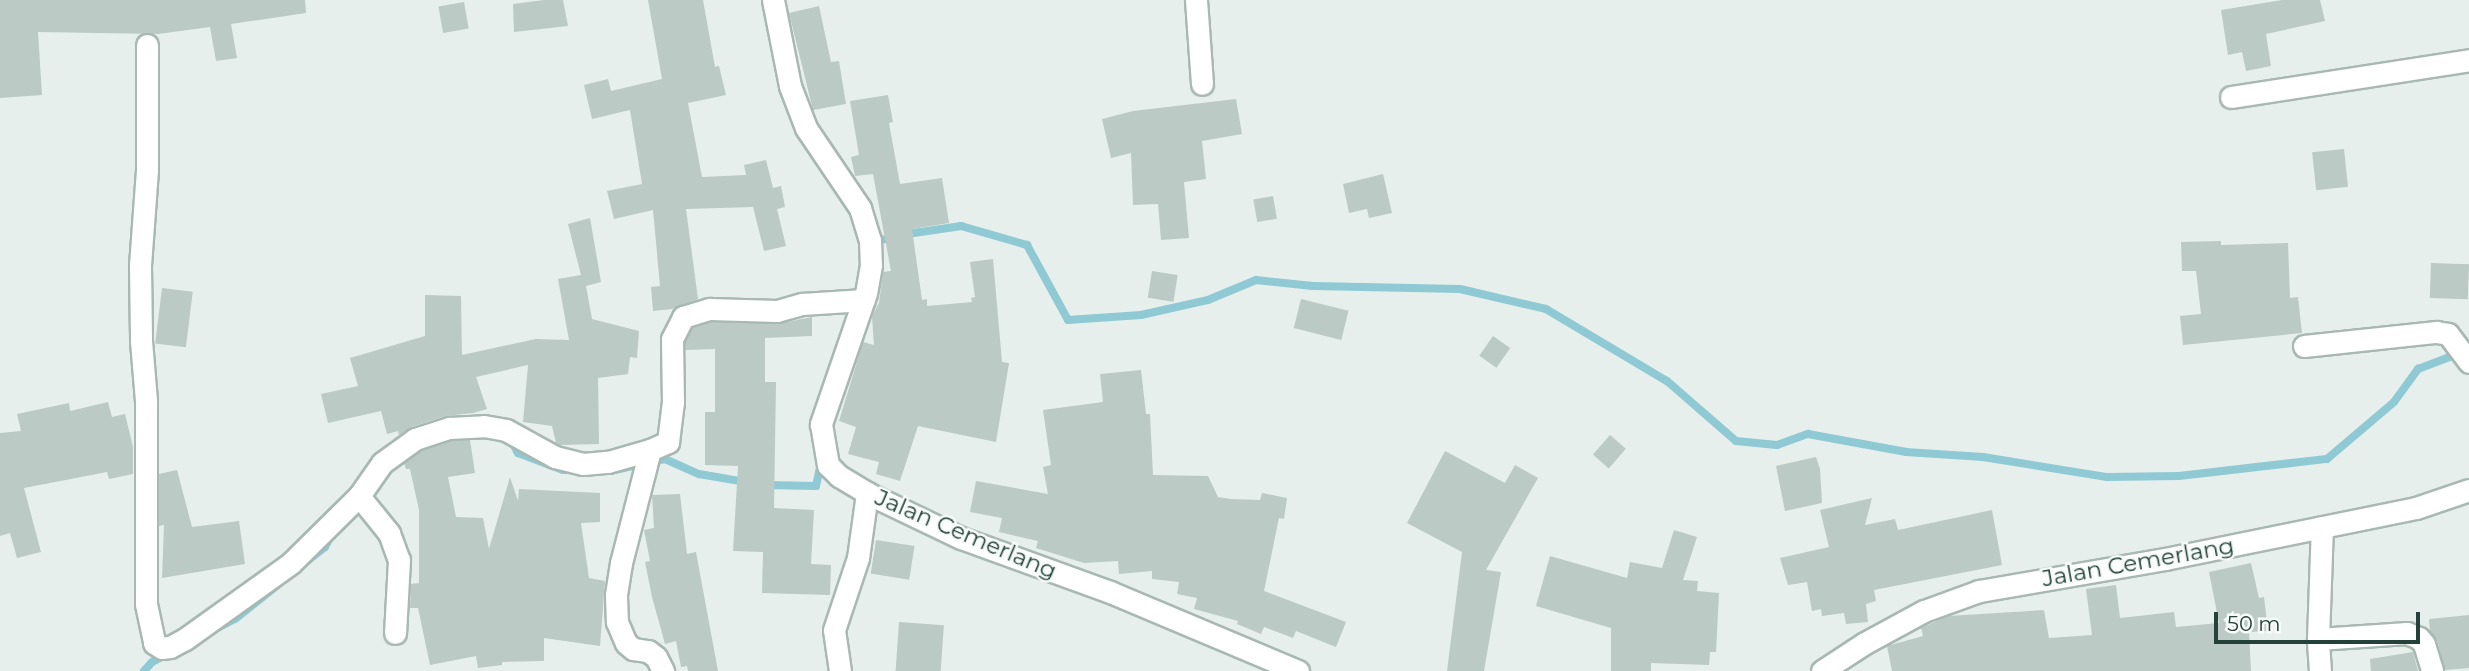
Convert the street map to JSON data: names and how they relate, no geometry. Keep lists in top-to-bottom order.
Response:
{
  "streets": {
    "street": ["Jalan Cemerlang"]
  },
  "scale_bar": "50 m"
}
